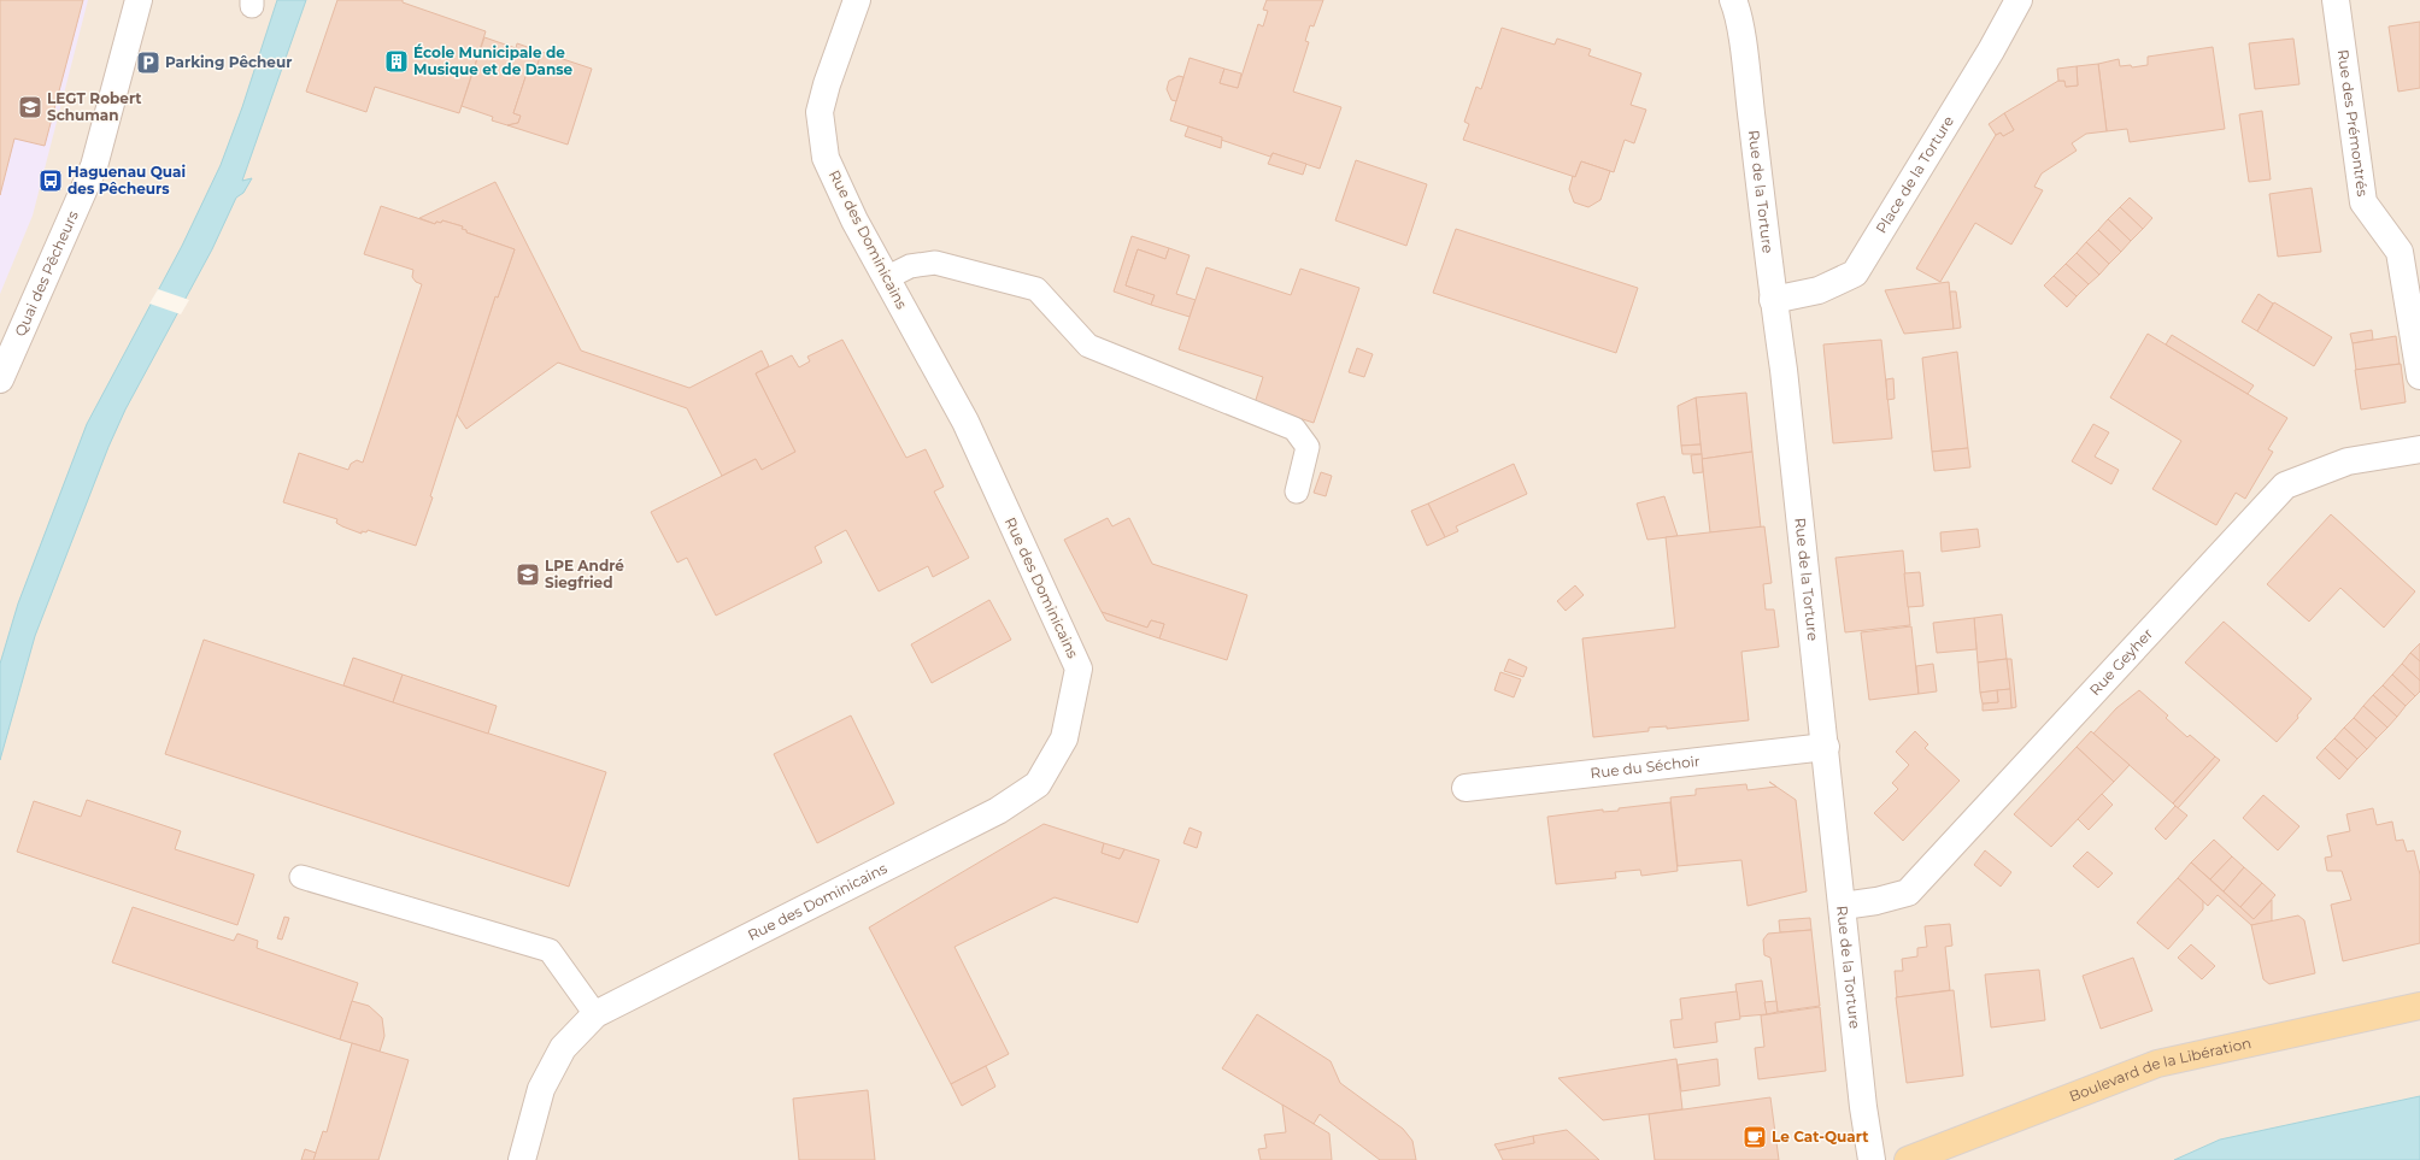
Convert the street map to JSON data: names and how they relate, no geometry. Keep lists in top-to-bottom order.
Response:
{
  "streets": {
    "main road": ["Boulevard de la Libération"],
    "street": [
      "Rue des Prémontrés",
      "Place de la Torture",
      "Rue de la Torture",
      "Rue des Dominicains",
      "Quai des Pêcheurs",
      "Rue Geyher",
      "Rue du Séchoir"
    ]
  },
  "crossings": [
    ["Place de la Torture", "Rue de la Torture"],
    ["Rue de la Torture", "Rue Geyher"],
    ["Rue de la Torture", "Rue du Séchoir"]
  ],
  "places": {
    "building": ["École Municipale de Musique et de Danse"],
    "parking": ["Parking Pêcheur"],
    "school or university": ["LEGT Robert Schuman", "LPE André Siegfried"],
    "bus stop": ["Haguenau Quai des Pêcheurs"],
    "cafe": ["Le Cat-Quart"]
  }
}
